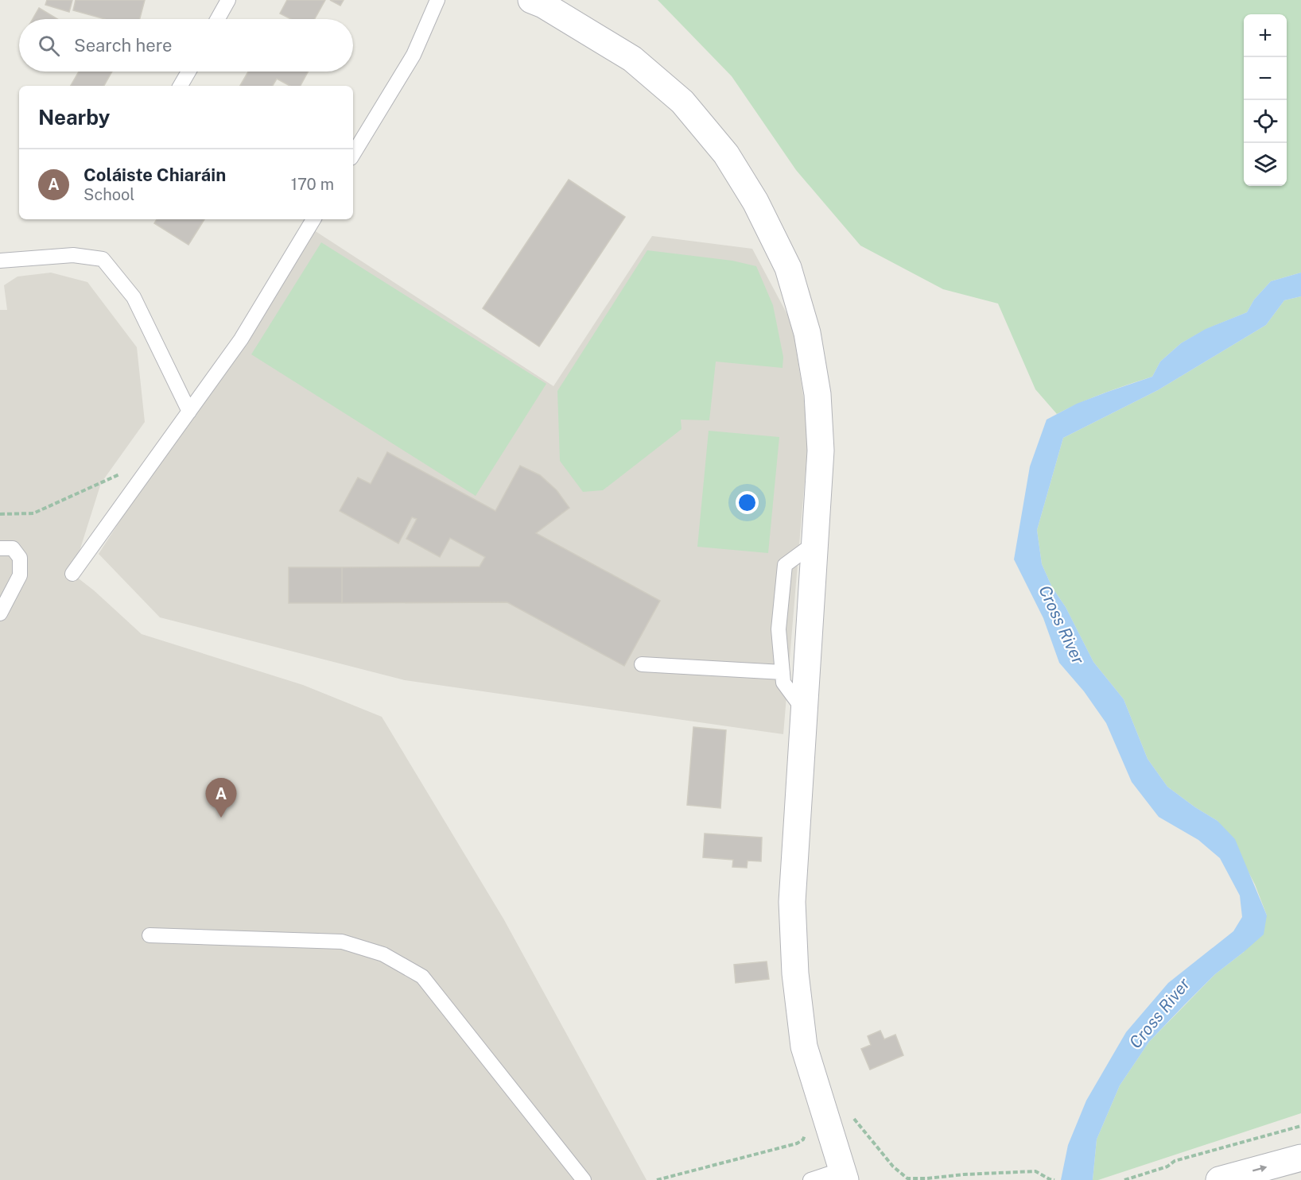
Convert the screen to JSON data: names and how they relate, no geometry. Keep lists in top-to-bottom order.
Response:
{
  "water": ["Cross River"],
  "page": {
    "map_buttons": ["+", "−"],
    "search": "Search here",
    "heading": "Nearby",
    "list": [
      {
        "mark": "A",
        "name": "Coláiste Chiaráin",
        "note": "School",
        "value": "170 m"
      }
    ],
    "pins": "A"
  }
}
